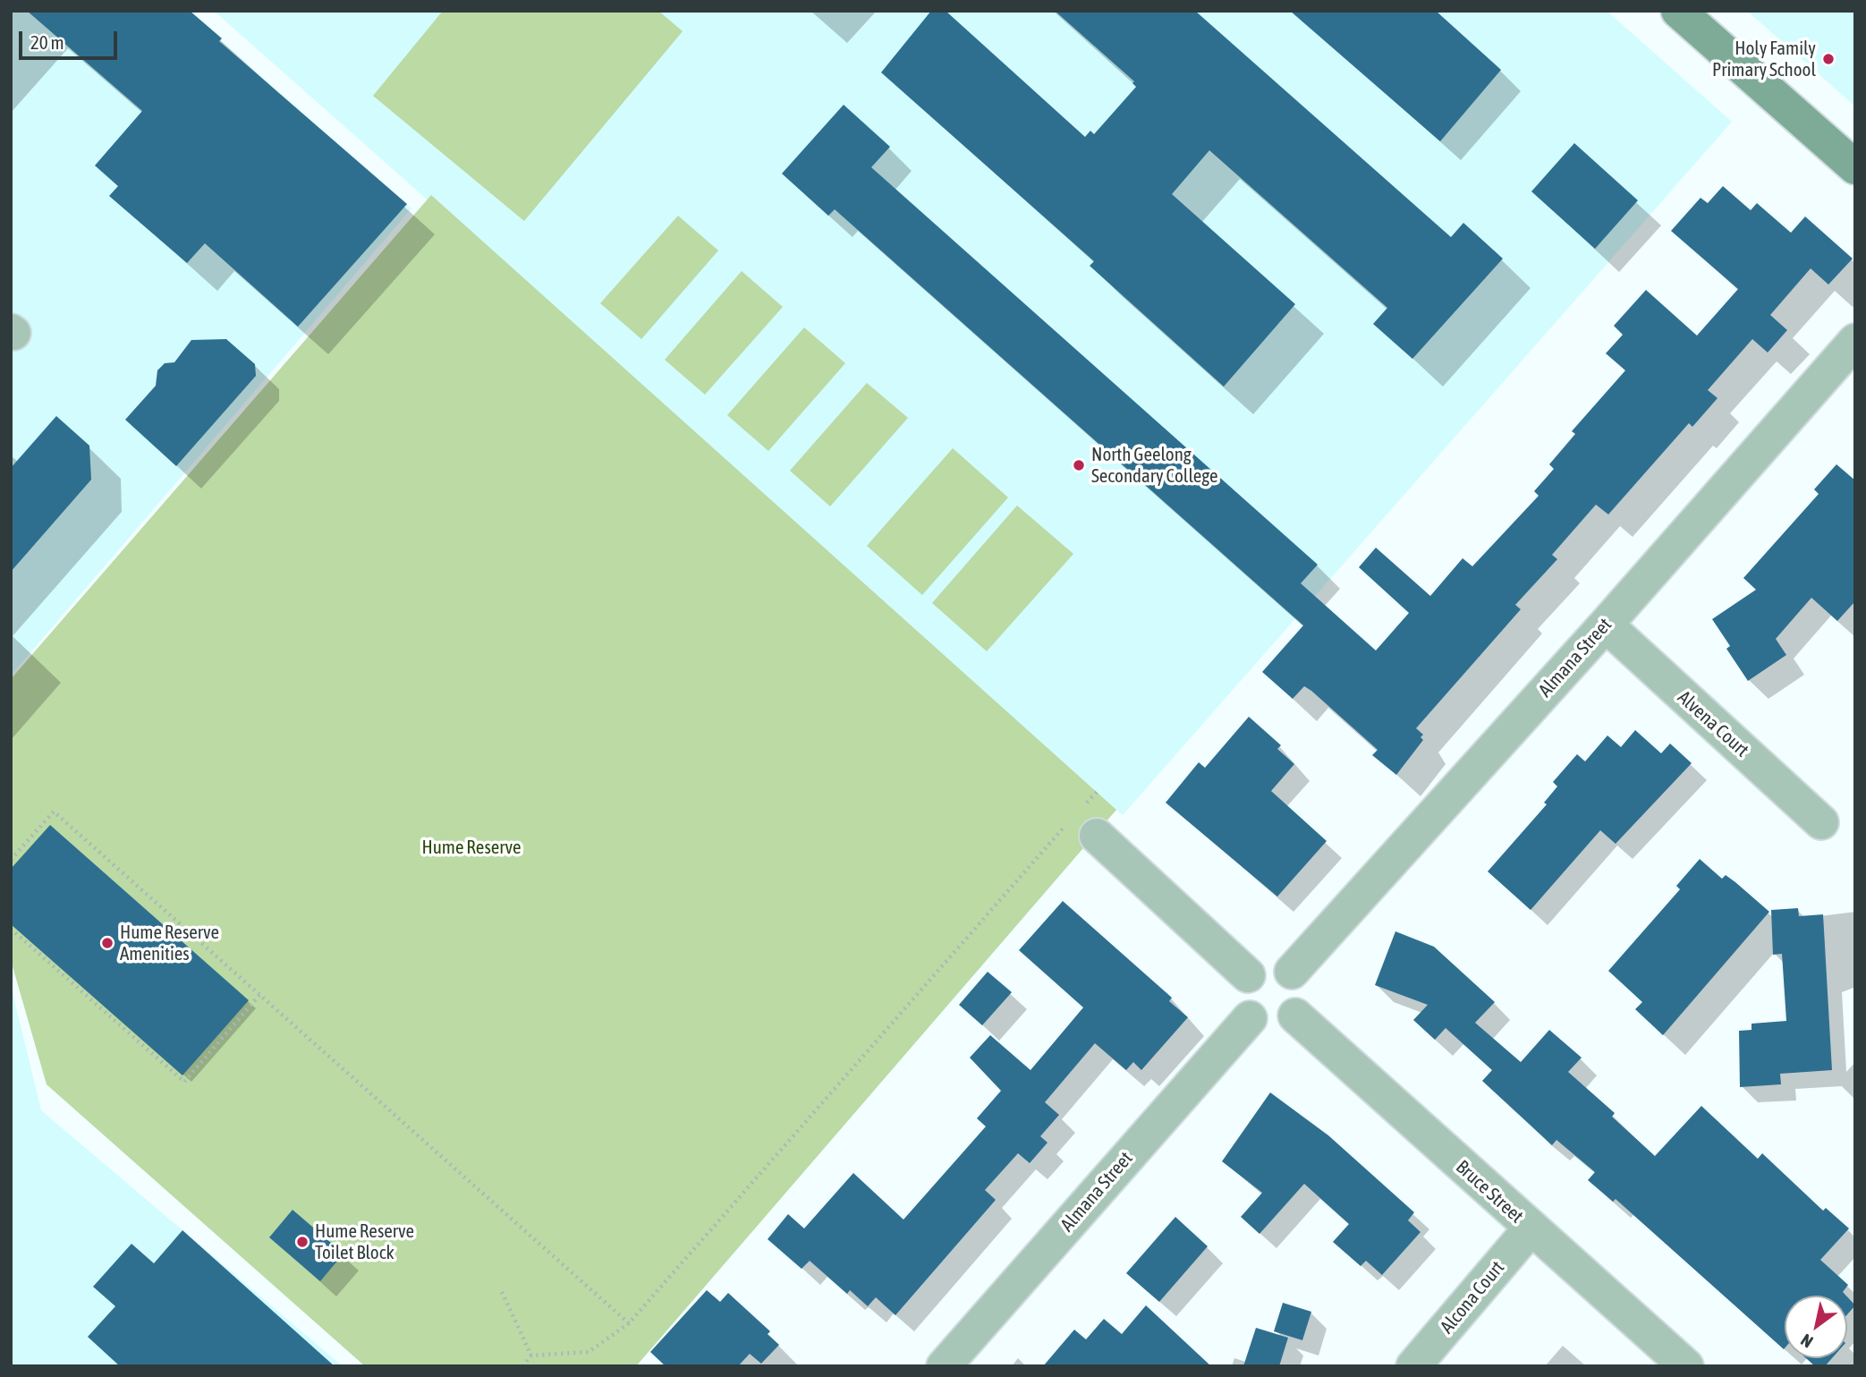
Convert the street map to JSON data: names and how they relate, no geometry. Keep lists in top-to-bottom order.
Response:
{
  "streets": {
    "street": [
      "Almana Street",
      "Alvena Court",
      "Bruce Street",
      "Alcona Court"
    ]
  },
  "crossings": [
    ["Almana Street", "Alvena Court"],
    ["Almana Street", "Bruce Street"],
    ["Bruce Street", "Alcona Court"]
  ],
  "parks": ["Hume Reserve"],
  "places": [
    "Holy Family Primary School",
    "North Geelong Secondary College",
    "Hume Reserve Amenities",
    "Hume Reserve Toilet Block"
  ],
  "scale_bar": "20 m",
  "north": "bottom left"
}
